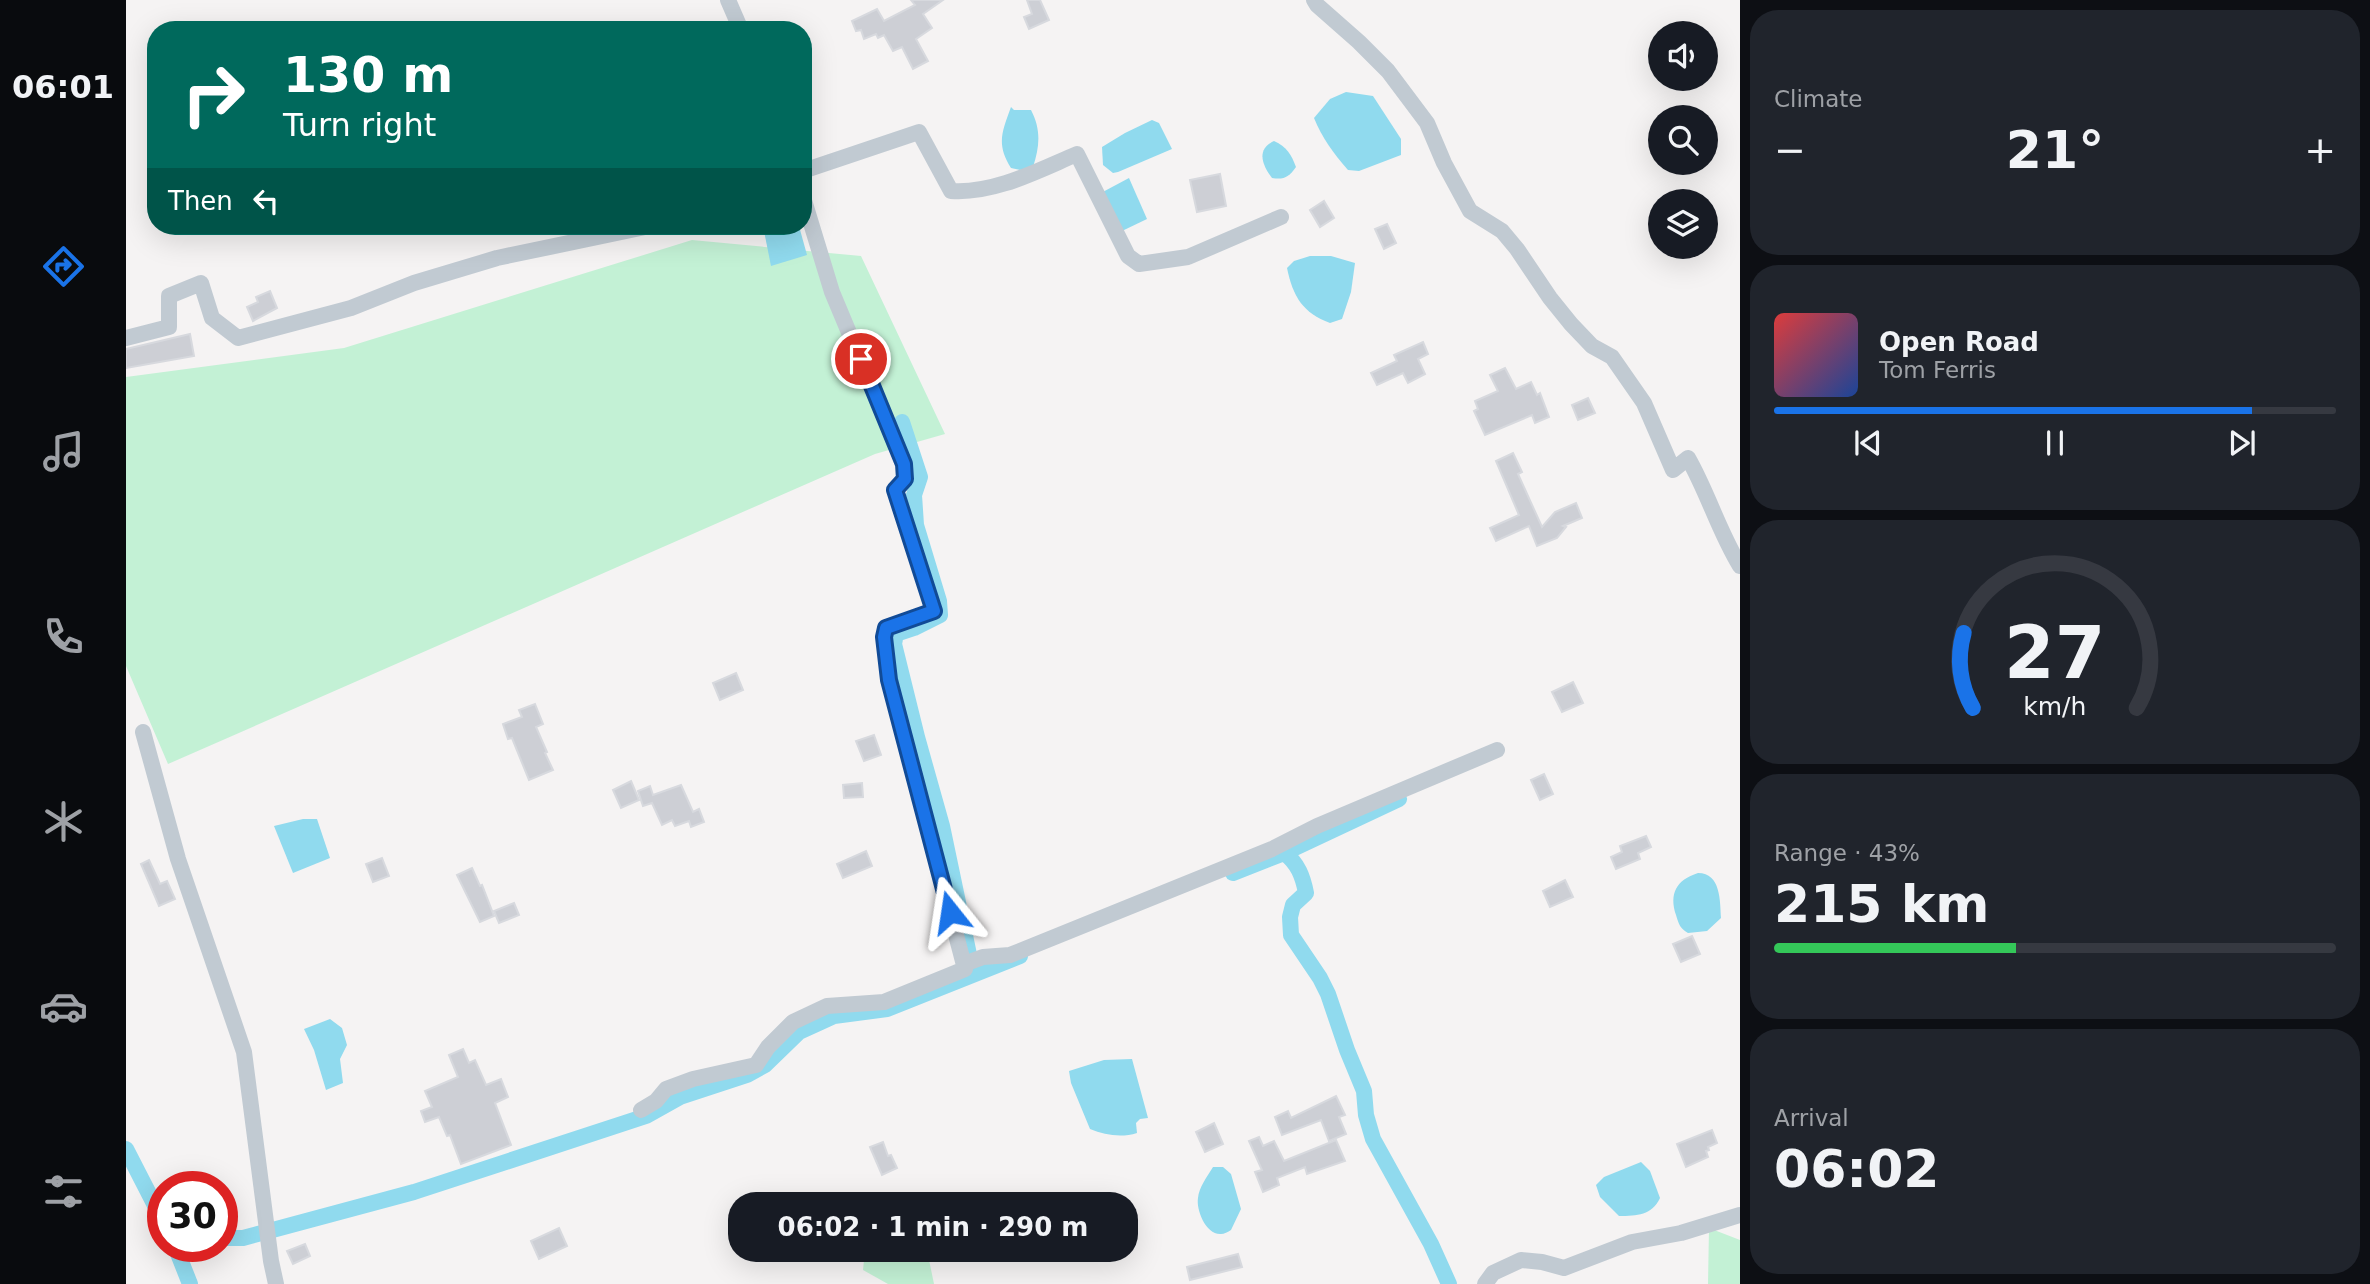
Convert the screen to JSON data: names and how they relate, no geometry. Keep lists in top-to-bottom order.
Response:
{
  "page": {
    "tabs": "06:01",
    "tile": [
      "Climate",
      ["Range · 43%", "215 km"],
      ["Arrival", "06:02"]
    ],
    "turn": ["130 m", "Turn right"],
    "heat": ["−", "21°", "+"],
    "then": "Then",
    "song": ["Open Road", "Tom Ferris"],
    "limit": "30",
    "trip": "06:02 · 1 min · 290 m",
    "gauge": ["27", "km/h"]
  }
}
